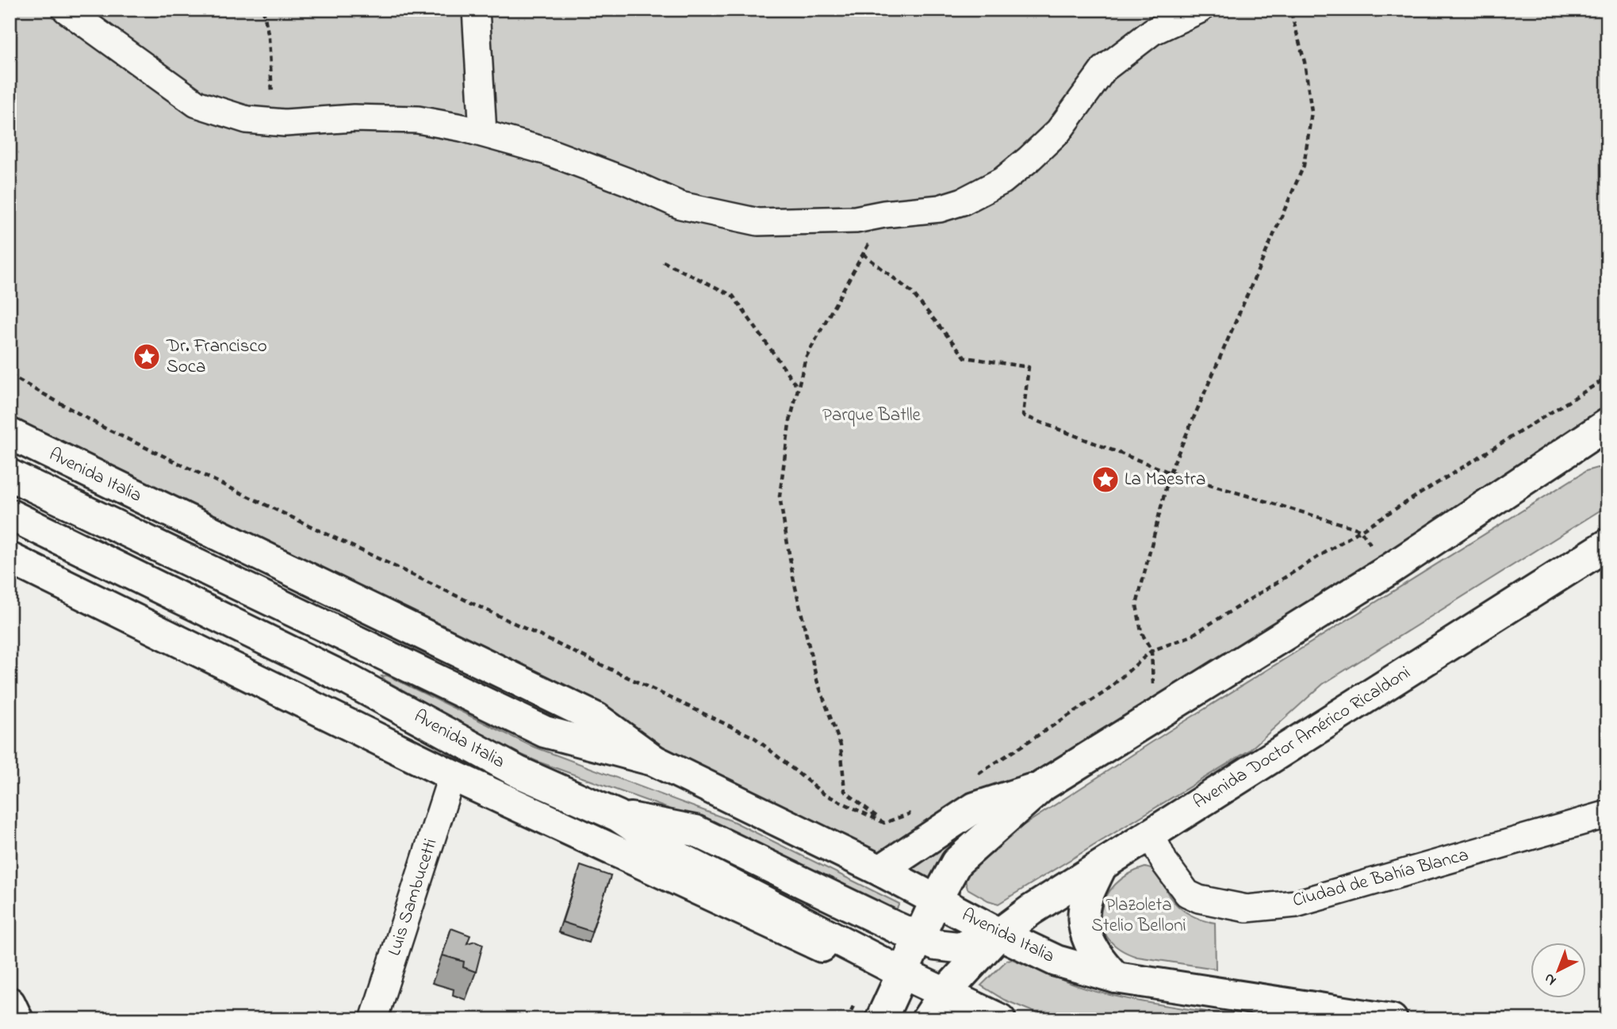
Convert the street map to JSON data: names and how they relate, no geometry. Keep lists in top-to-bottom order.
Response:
{
  "streets": {
    "street": [
      "Avenida Italia",
      "Avenida Doctor Américo Ricaldoni",
      "Ciudad de Bahía Blanca",
      "Luis Sambucetti"
    ]
  },
  "crossings": [
    ["Avenida Italia", "Avenida Doctor Américo Ricaldoni"],
    ["Avenida Italia", "Luis Sambucetti"],
    ["Avenida Doctor Américo Ricaldoni", "Ciudad de Bahía Blanca"]
  ],
  "parks": ["Parque Batlle", "Plazoleta Stelio Belloni"],
  "places": {
    "place": ["Dr. Francisco Soca", "La Maestra"]
  },
  "north": "bottom left"
}
